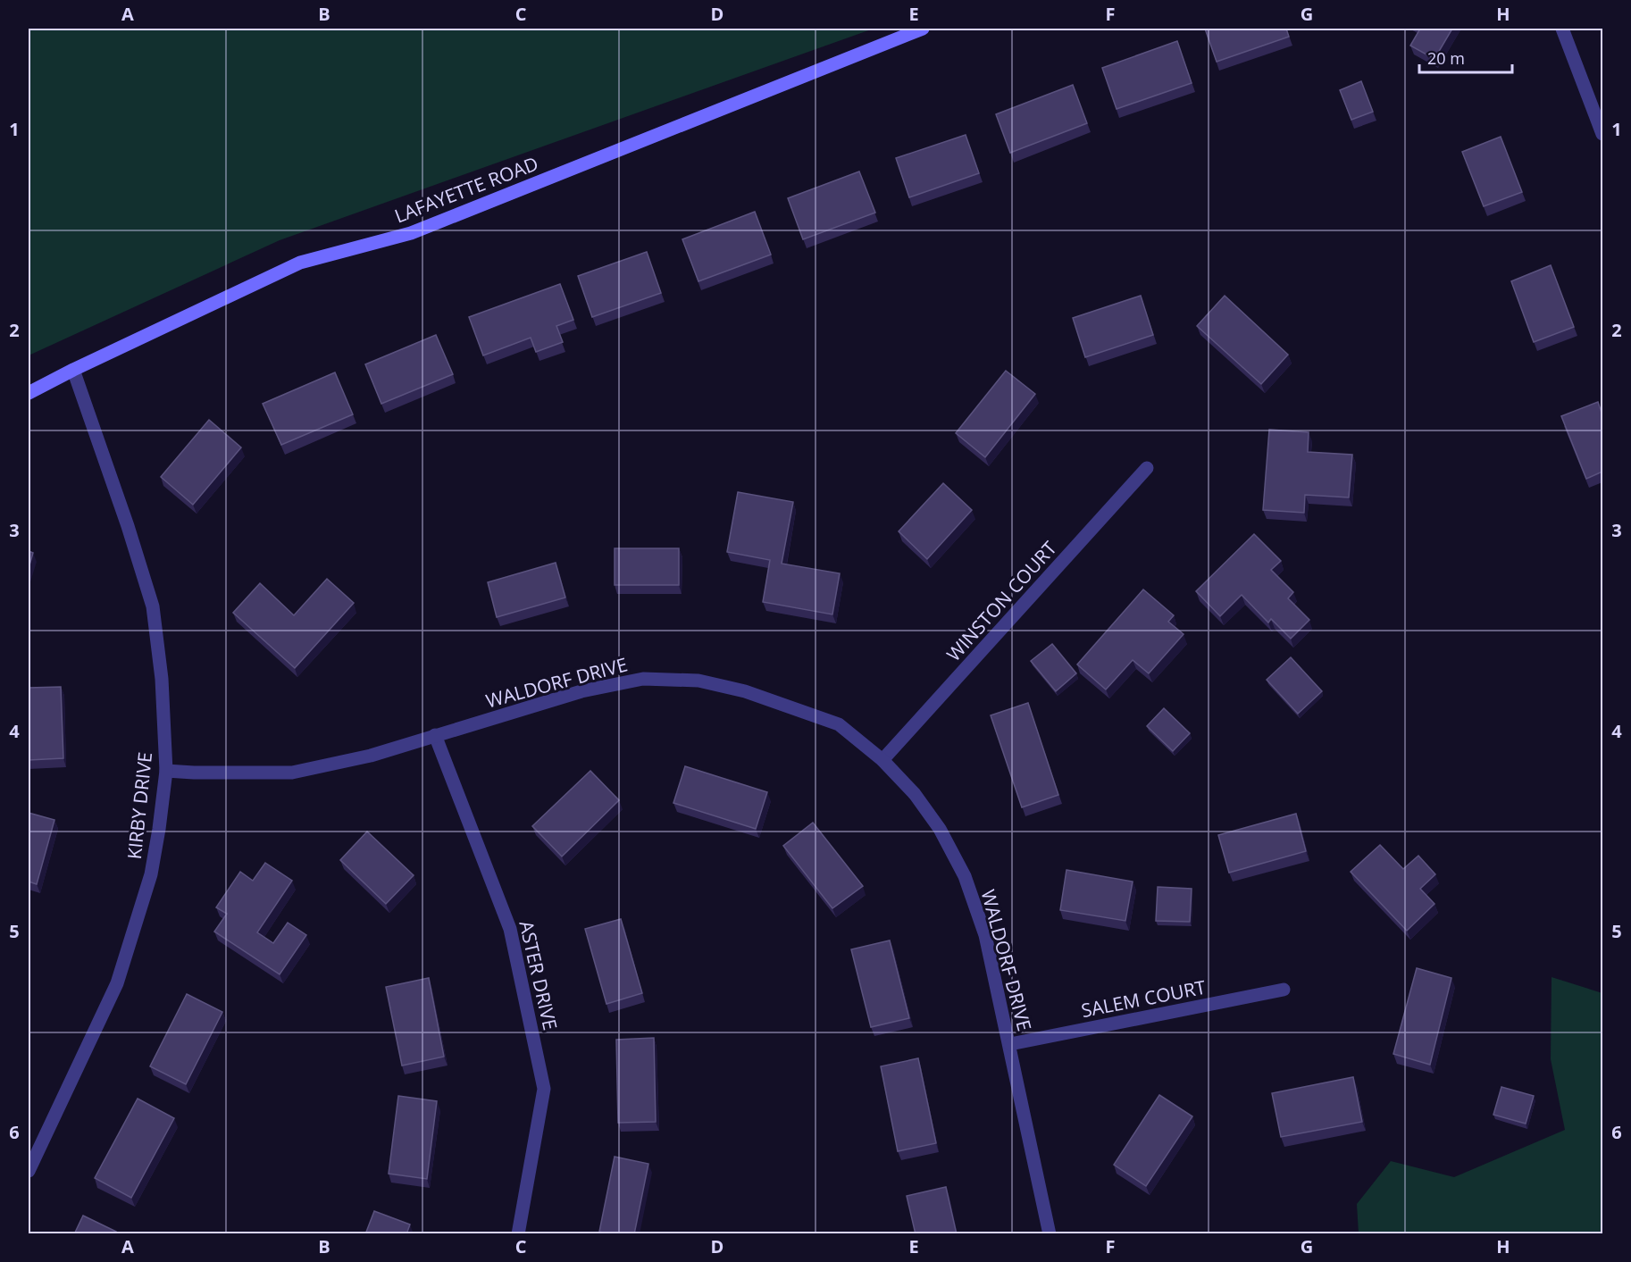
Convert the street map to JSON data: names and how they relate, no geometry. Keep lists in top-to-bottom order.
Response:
{
  "streets": {
    "main road": ["LAFAYETTE ROAD"],
    "street": [
      "WINSTON COURT",
      "WALDORF DRIVE",
      "KIRBY DRIVE",
      "ASTER DRIVE",
      "SALEM COURT"
    ]
  },
  "crossings": [
    ["LAFAYETTE ROAD", "KIRBY DRIVE"],
    ["WINSTON COURT", "WALDORF DRIVE"],
    ["WALDORF DRIVE", "KIRBY DRIVE"],
    ["WALDORF DRIVE", "ASTER DRIVE"],
    ["WALDORF DRIVE", "SALEM COURT"]
  ],
  "scale_bar": "20 m",
  "grid": {
    "columns": [
      "A",
      "B",
      "C",
      "D",
      "E",
      "F",
      "G",
      "H"
    ],
    "rows": [
      "1",
      "2",
      "3",
      "4",
      "5",
      "6"
    ]
  }
}
